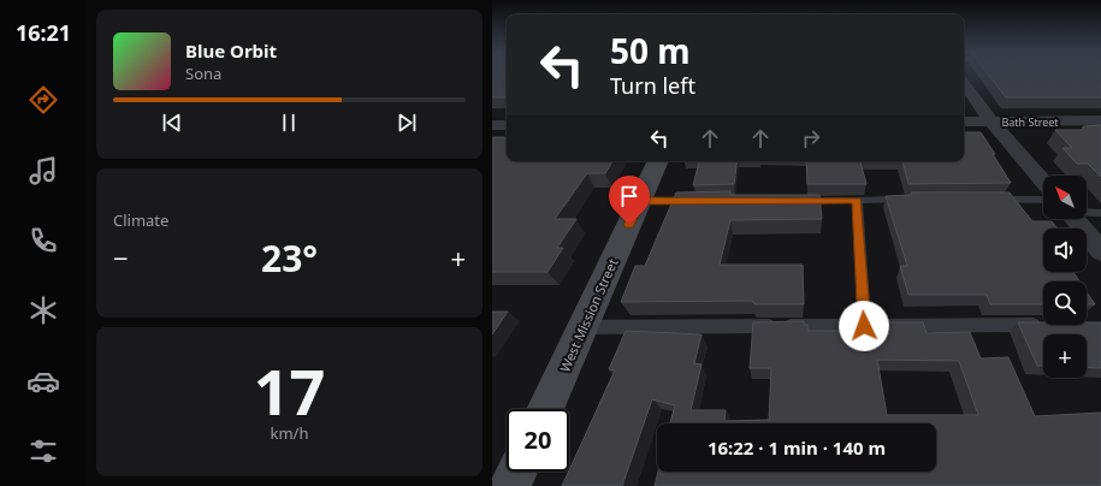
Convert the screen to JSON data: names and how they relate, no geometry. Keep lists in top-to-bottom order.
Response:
{
  "streets": {
    "main road": ["West Mission Street"],
    "street": ["Bath Street"]
  },
  "north": "top left",
  "page": {
    "tabs": "16:21",
    "turn": ["50 m", "Turn left"],
    "song": ["Blue Orbit", "Sona"],
    "tile": [
      "Climate",
      ["17", "km/h"]
    ],
    "map_buttons": "+",
    "heat": ["−", "23°", "+"],
    "limit": "20",
    "trip": "16:22 · 1 min · 140 m"
  }
}
